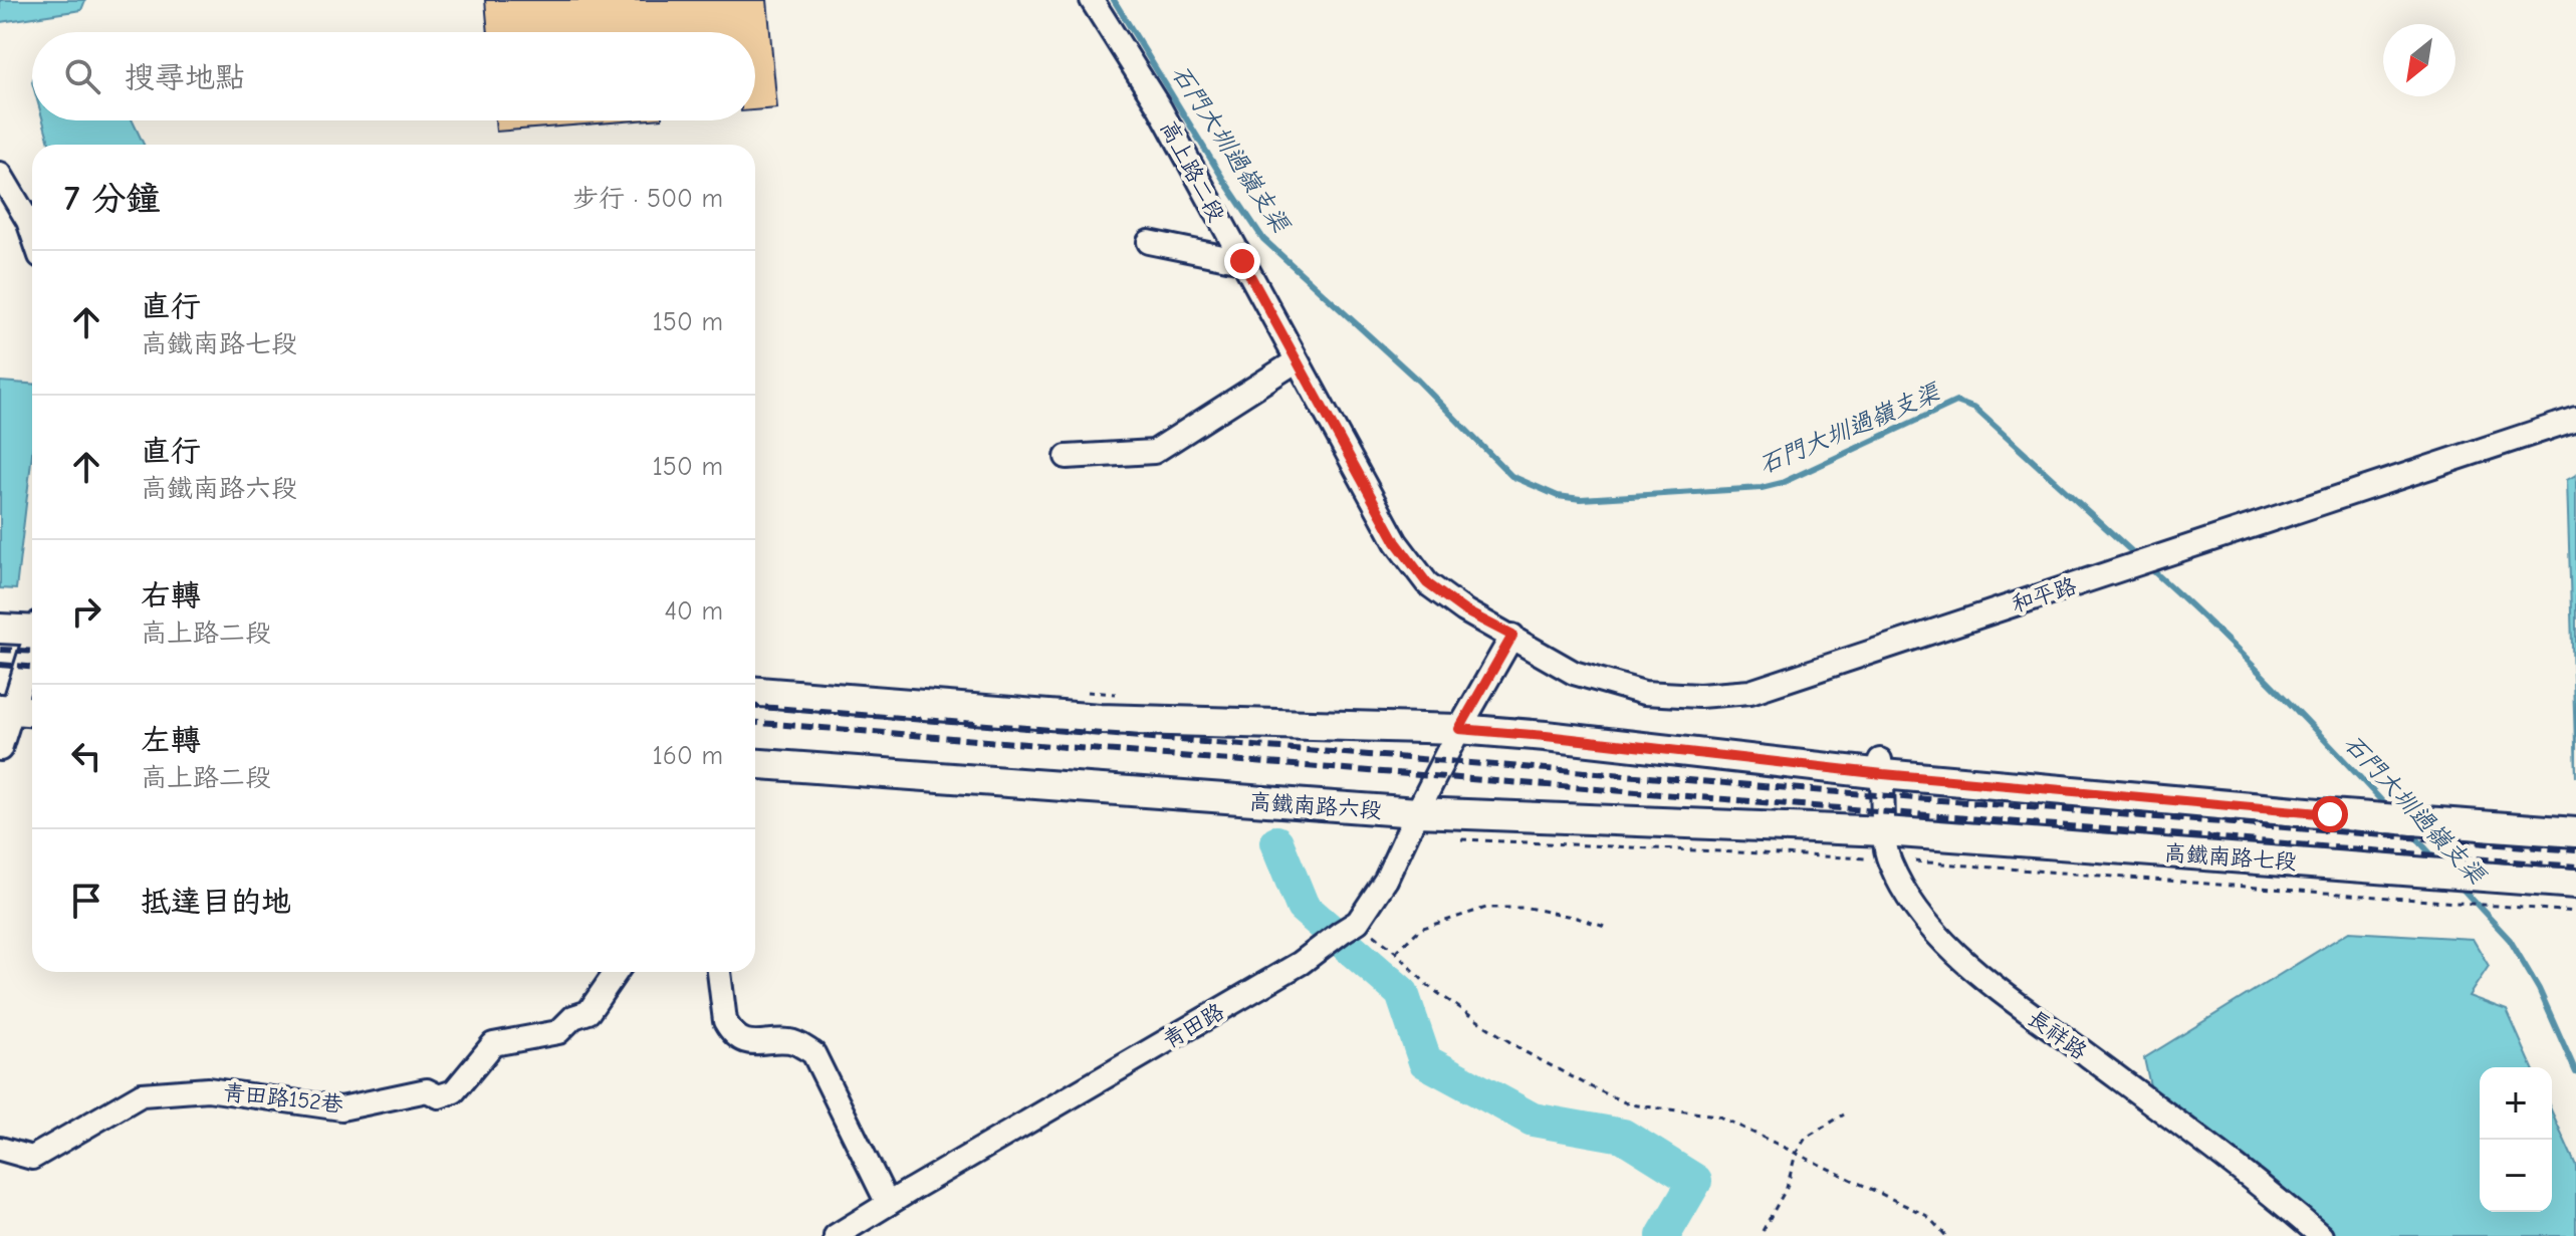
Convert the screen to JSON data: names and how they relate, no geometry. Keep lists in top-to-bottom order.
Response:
{
  "streets": {
    "main road": ["高鐵南路六段", "高鐵南路七段"],
    "street": [
      "高上路二段",
      "和平路",
      "青田路",
      "長祥路",
      "青田路152巷"
    ]
  },
  "crossings": [
    ["高上路二段", "和平路"],
    ["高鐵南路六段", "高鐵南路七段"],
    ["高鐵南路六段", "青田路"],
    ["高鐵南路六段", "長祥路"],
    ["高鐵南路七段", "長祥路"]
  ],
  "water": ["石門大圳過嶺支渠"],
  "north": "bottom left",
  "page": {
    "search": "搜尋地點",
    "heading": ["7 分鐘", "步行 · 500 m"],
    "list": [
      ["直行", "高鐵南路七段", "150 m"],
      ["直行", "高鐵南路六段", "150 m"],
      ["右轉", "高上路二段", "40 m"],
      ["左轉", "高上路二段", "160 m"],
      "抵達目的地"
    ],
    "map_buttons": ["+", "−"]
  }
}
